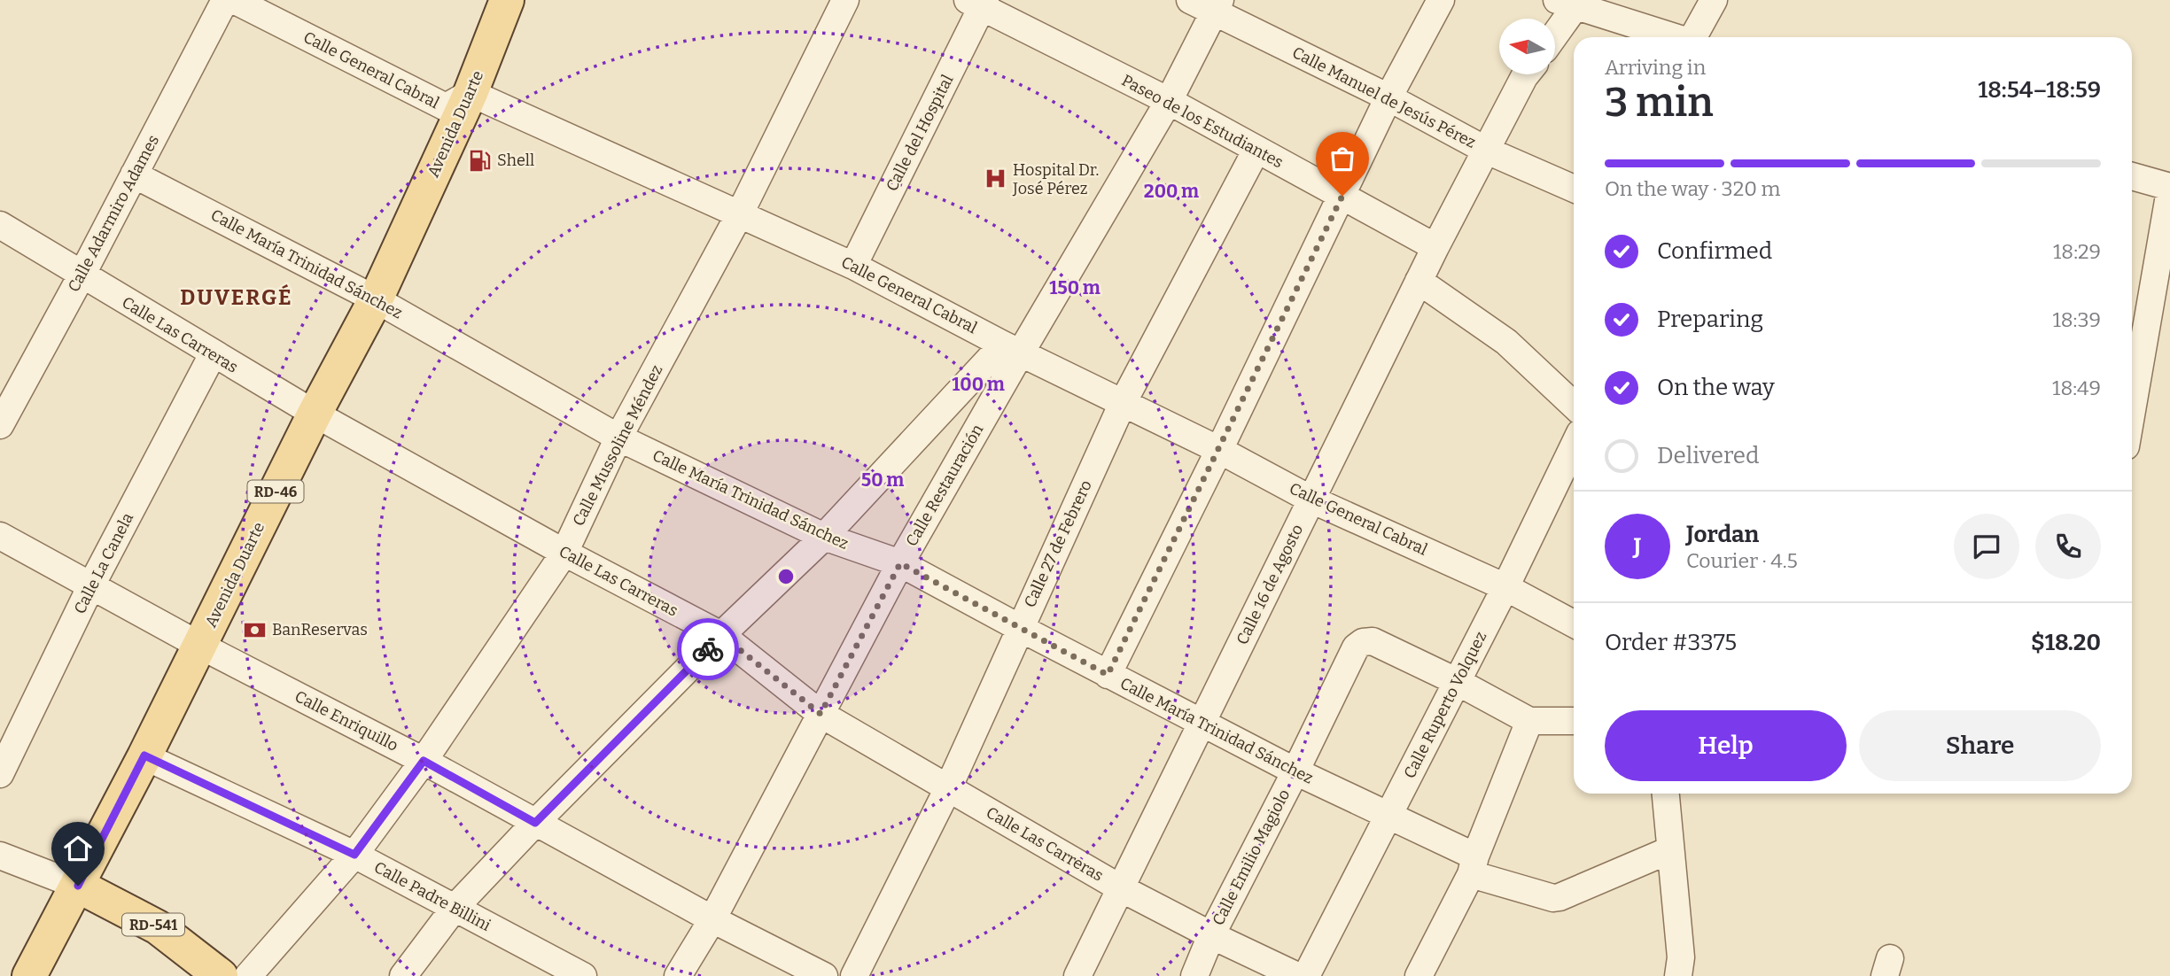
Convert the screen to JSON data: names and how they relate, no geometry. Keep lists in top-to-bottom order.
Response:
{
  "streets": {
    "main road": ["Avenida Duarte", "RD-46", "RD-541"],
    "street": [
      "Calle General Cabral",
      "Calle Manuel de Jesús Pérez",
      "Paseo de los Estudiantes",
      "Calle del Hospital",
      "Calle Adarmiro Adames",
      "Calle María Trinidad Sánchez",
      "Calle Las Carreras",
      "Calle Mussoline Méndez",
      "Calle Restauración",
      "Calle 27 de Febrero",
      "Calle La Canela",
      "Calle 16 de Agosto",
      "Calle Ruperto Volquez",
      "Calle Enriquillo",
      "Calle Emilio Magiolo",
      "Calle Padre Billini"
    ]
  },
  "crossings": [
    ["Calle General Cabral", "Avenida Duarte"],
    ["Calle General Cabral", "Calle del Hospital"],
    ["Calle General Cabral", "Calle Mussoline Méndez"],
    ["Calle General Cabral", "Calle Restauración"],
    ["Calle General Cabral", "Calle 27 de Febrero"],
    ["Calle General Cabral", "Calle 16 de Agosto"],
    ["Calle General Cabral", "Calle Ruperto Volquez"],
    ["Calle Manuel de Jesús Pérez", "Calle Restauración"],
    ["Calle Manuel de Jesús Pérez", "Calle 16 de Agosto"],
    ["Paseo de los Estudiantes", "Calle del Hospital"],
    ["Paseo de los Estudiantes", "Calle Restauración"],
    ["Paseo de los Estudiantes", "Calle 27 de Febrero"],
    ["Paseo de los Estudiantes", "Calle 16 de Agosto"],
    ["Avenida Duarte", "Calle María Trinidad Sánchez"],
    ["Avenida Duarte", "Calle Las Carreras"],
    ["Avenida Duarte", "Calle Enriquillo"],
    ["Avenida Duarte", "Calle Padre Billini"],
    ["Avenida Duarte", "RD-541"],
    ["Calle Adarmiro Adames", "Calle María Trinidad Sánchez"],
    ["Calle Adarmiro Adames", "Calle Las Carreras"],
    ["Calle María Trinidad Sánchez", "Calle Mussoline Méndez"],
    ["Calle María Trinidad Sánchez", "Calle Restauración"],
    ["Calle María Trinidad Sánchez", "Calle 27 de Febrero"],
    ["Calle María Trinidad Sánchez", "Calle 16 de Agosto"],
    ["Calle María Trinidad Sánchez", "Calle Ruperto Volquez"],
    ["Calle María Trinidad Sánchez", "Calle Emilio Magiolo"],
    ["Calle Las Carreras", "Calle Mussoline Méndez"],
    ["Calle Las Carreras", "Calle Restauración"],
    ["Calle Las Carreras", "Calle 27 de Febrero"],
    ["Calle Las Carreras", "Calle La Canela"],
    ["Calle Las Carreras", "Calle 16 de Agosto"],
    ["Calle Las Carreras", "Calle Emilio Magiolo"],
    ["Calle Mussoline Méndez", "Calle Enriquillo"],
    ["Calle Mussoline Méndez", "Calle Padre Billini"],
    ["Calle Restauración", "Calle Enriquillo"],
    ["Calle La Canela", "Calle Enriquillo"],
    ["Calle Ruperto Volquez", "Calle Emilio Magiolo"]
  ],
  "districts": ["DUVERGÉ"],
  "places": {
    "fuel station": ["Shell"],
    "hospital": ["Hospital Dr. José Pérez"],
    "bank": ["BanReservas"]
  },
  "north": "left",
  "page": {
    "heading": ["3 min", "Arriving in", "18:54–18:59"],
    "panel": [
      "Jordan",
      "Courier · 4.5",
      "Order #3375",
      "$18.20"
    ],
    "bar": "On the way · 320 m",
    "list": [
      ["Confirmed", "18:29"],
      ["Preparing", "18:39"],
      ["On the way", "18:49"],
      "Delivered"
    ],
    "round": "J",
    "buttons": ["Help", "Share"]
  },
  "rings": [
    "200 m",
    "150 m",
    "100 m",
    "50 m"
  ]
}
